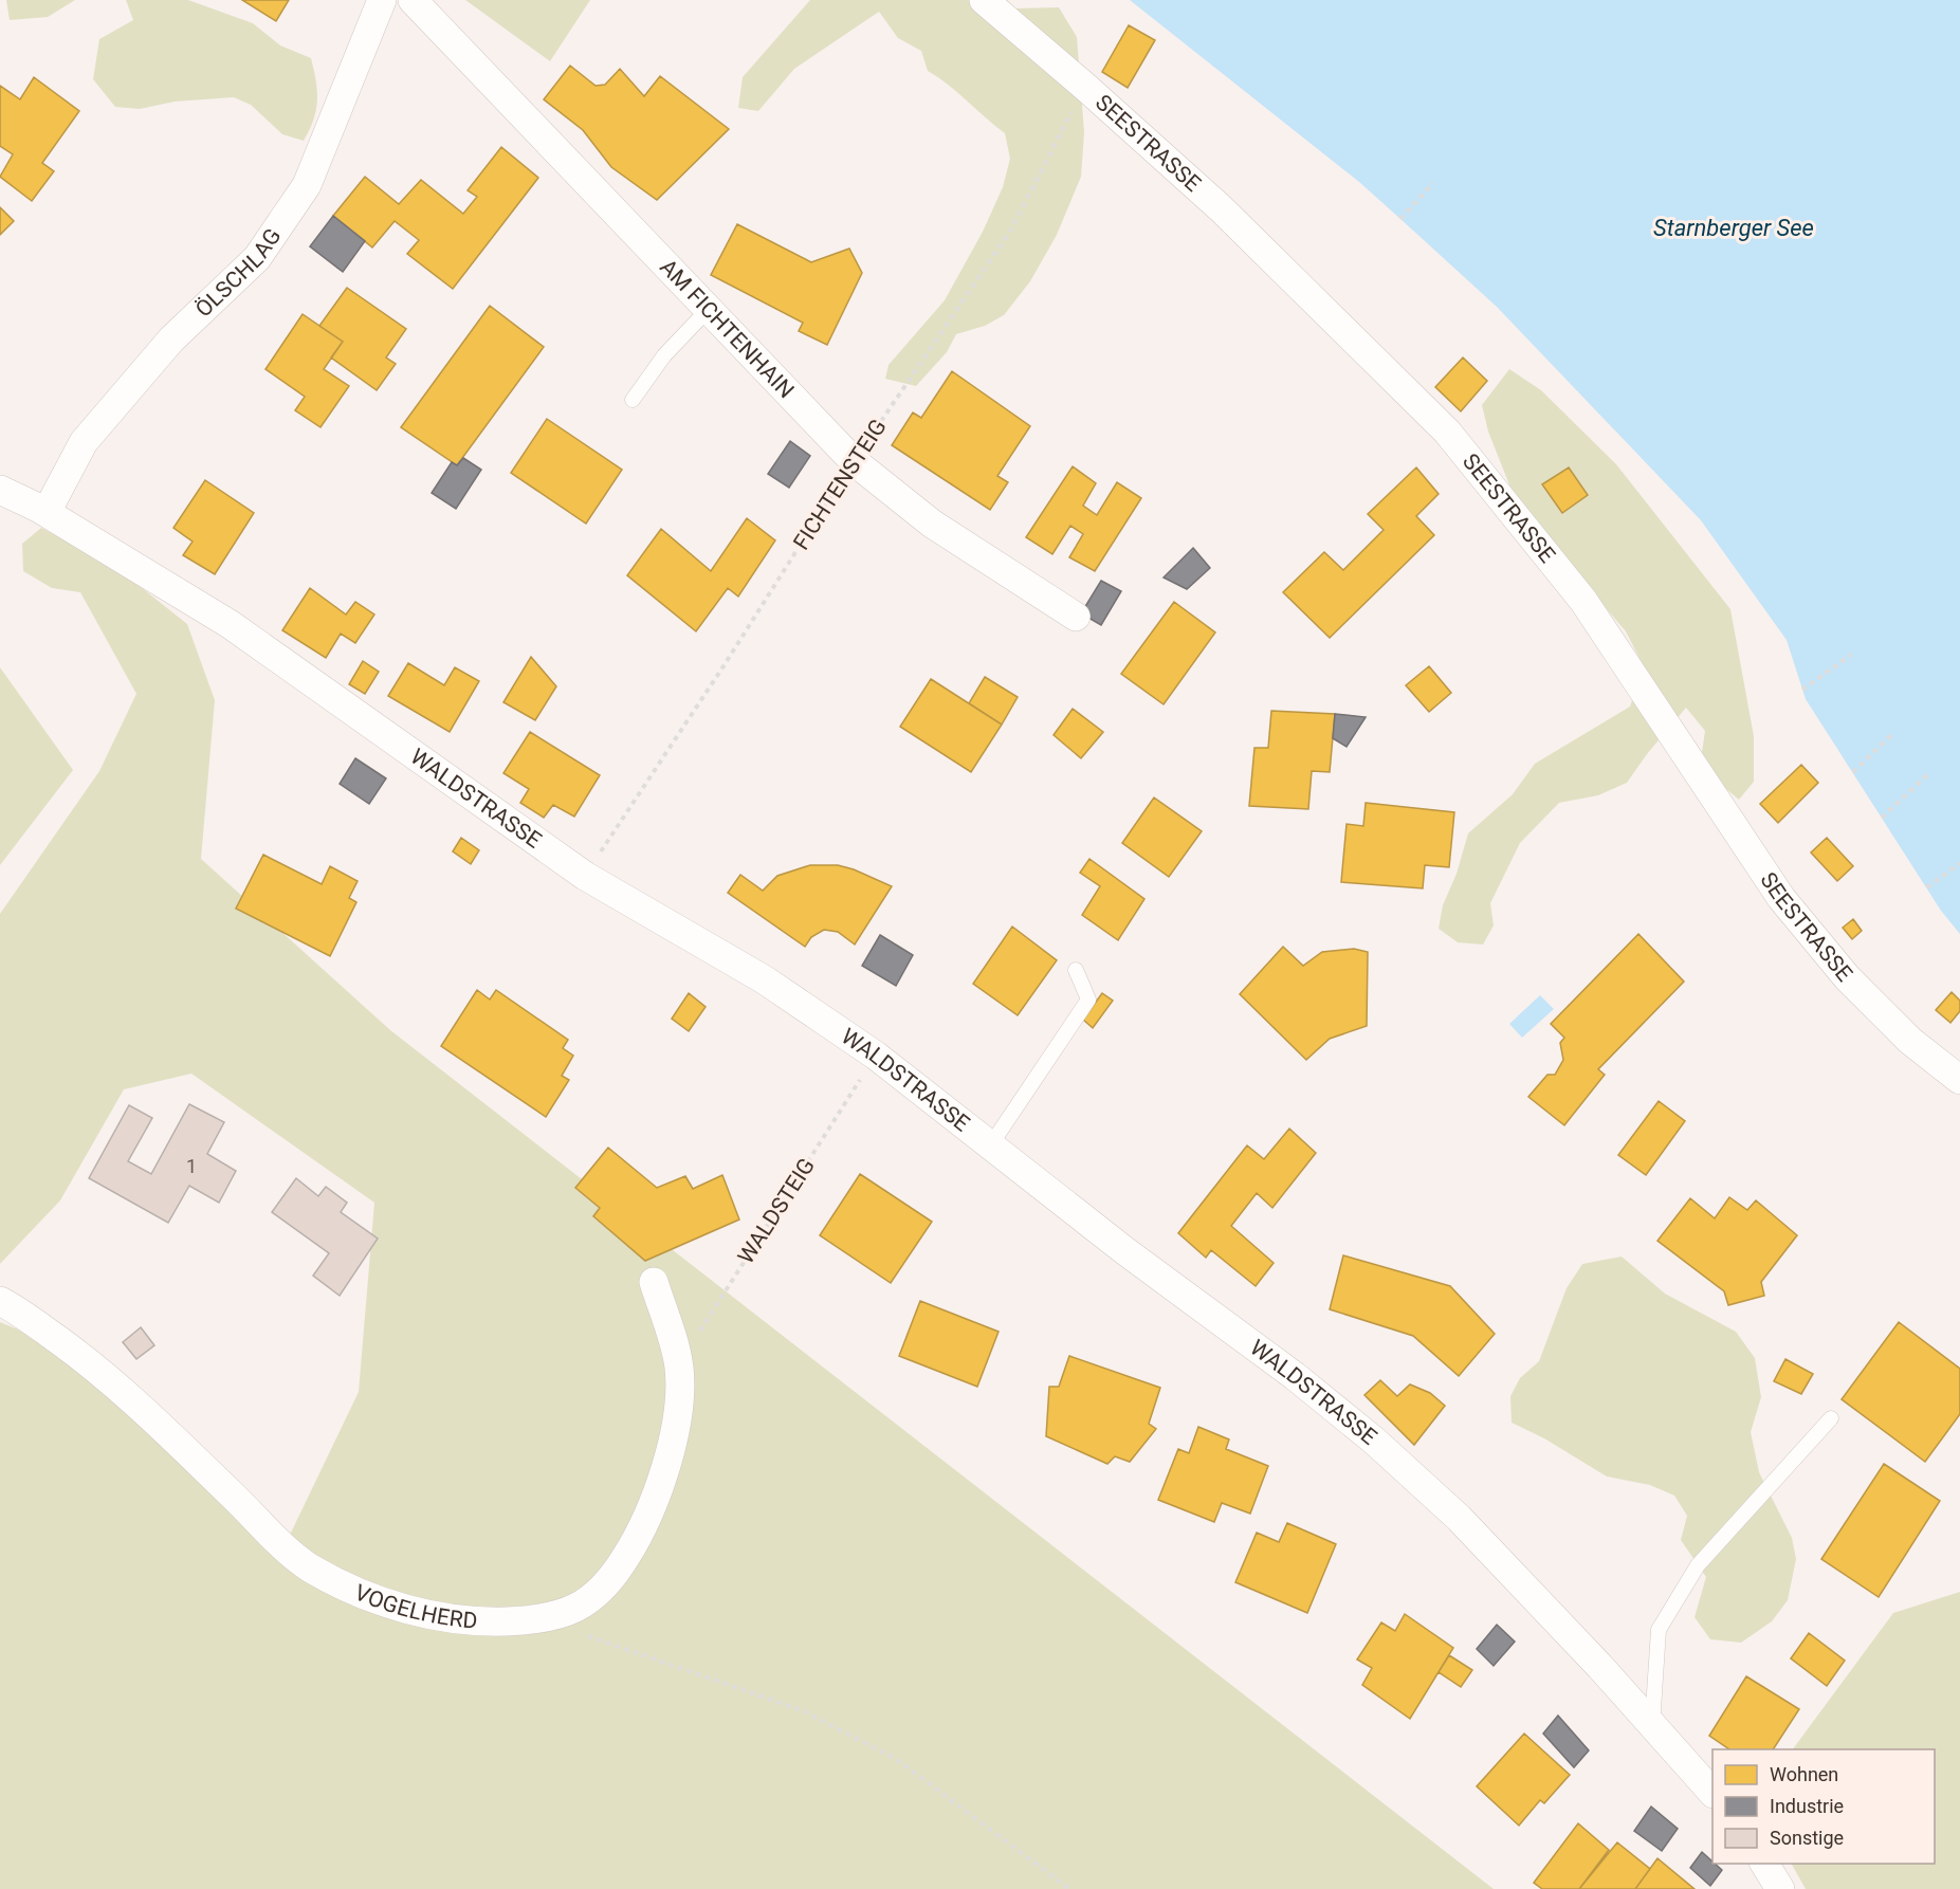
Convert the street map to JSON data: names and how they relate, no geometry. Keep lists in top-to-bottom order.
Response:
{
  "streets": {
    "street": [
      "SEESTRASSE",
      "ÖLSCHLAG",
      "AM FICHTENHAIN",
      "WALDSTRASSE",
      "VOGELHERD"
    ],
    "path": ["FICHTENSTEIG", "WALDSTEIG"]
  },
  "crossings": [
    ["SEESTRASSE", "FICHTENSTEIG"],
    ["ÖLSCHLAG", "WALDSTRASSE"],
    ["AM FICHTENHAIN", "FICHTENSTEIG"],
    ["FICHTENSTEIG", "WALDSTRASSE"],
    ["WALDSTRASSE", "WALDSTEIG"],
    ["WALDSTEIG", "VOGELHERD"]
  ],
  "water": ["Starnberger See"],
  "house_numbers": ["1"],
  "legend": ["Wohnen", "Industrie", "Sonstige"]
}
